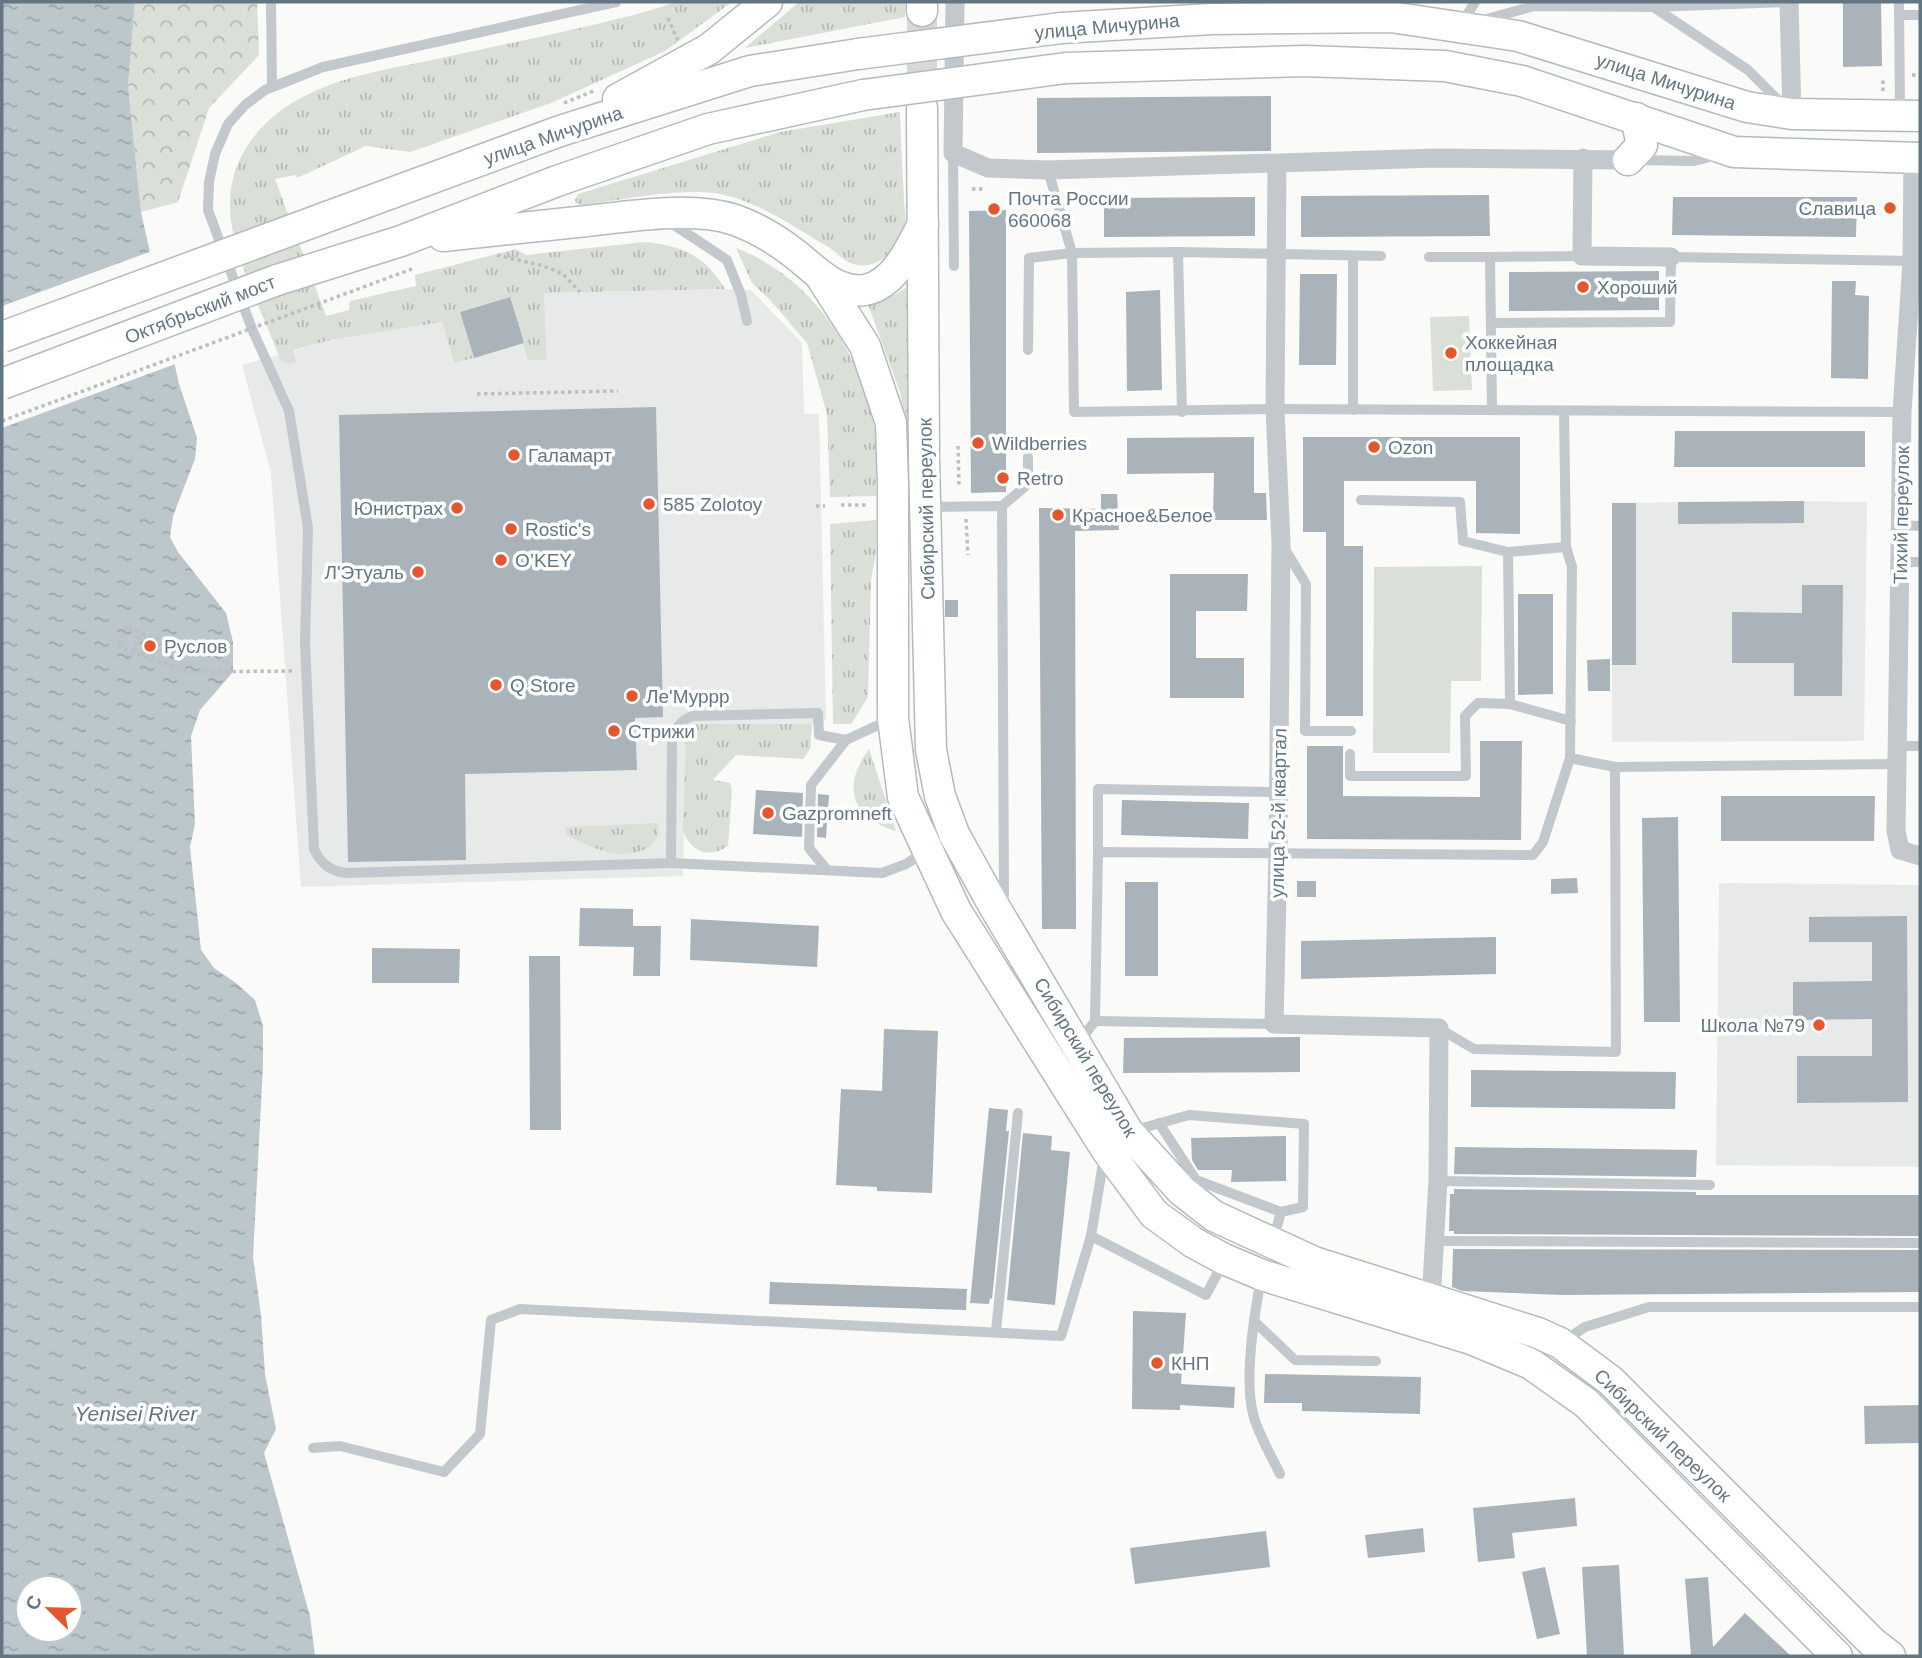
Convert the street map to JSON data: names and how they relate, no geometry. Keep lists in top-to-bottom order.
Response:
{
  "streets": {
    "main road": ["улица Мичурина", "Октябрьский мост", "Сибирский переулок"],
    "street": ["Тихий переулок", "улица 52-й квартал"]
  },
  "crossings": [
    ["улица Мичурина", "Октябрьский мост"],
    ["улица Мичурина", "Тихий переулок"]
  ],
  "water": ["Yenisei River"],
  "places": [
    "Славица",
    "Почта России 660068",
    "Хороший",
    "Хоккейная площадка",
    "Wildberries",
    "Ozon",
    "Галамарт",
    "Retro",
    "585 Zolotoy",
    "Юнистрах",
    "Красное&Белое",
    "Rostic's",
    "O’KEY",
    "Л'Этуаль",
    "Руслов",
    "Q Store",
    "Ле'Муррр",
    "Стрижи",
    "Gazpromneft",
    "Школа №79",
    "КНП"
  ],
  "north": "top left"
}
